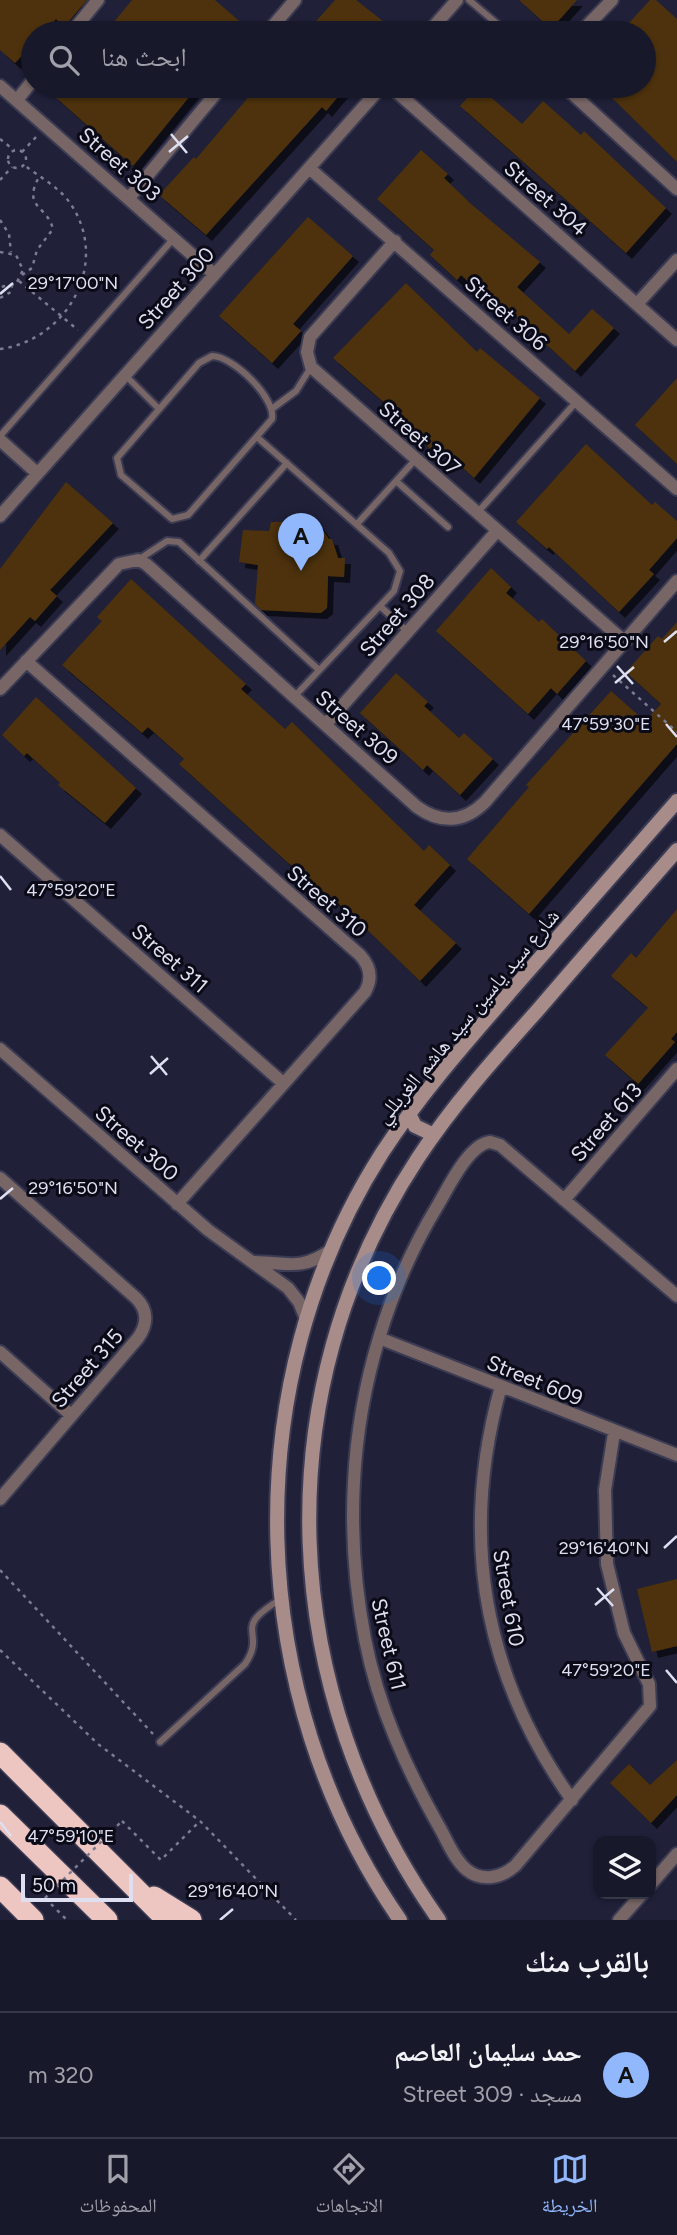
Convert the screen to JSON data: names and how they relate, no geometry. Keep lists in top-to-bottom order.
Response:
{
  "streets": {
    "street": [
      "Street 303",
      "Street 304",
      "Street 300",
      "Street 306",
      "Street 307",
      "Street 308",
      "Street 309",
      "Street 310",
      "Street 311",
      "شارع سيد ياسين سيد هاشم الغربللي",
      "Street 613",
      "Street 315",
      "Street 609",
      "Street 610",
      "Street 611"
    ]
  },
  "crossings": [
    ["Street 303", "Street 300"],
    ["Street 300", "Street 306"],
    ["Street 300", "Street 310"],
    ["Street 300", "شارع سيد ياسين سيد هاشم الغربللي"],
    ["Street 307", "Street 308"],
    ["Street 307", "Street 309"],
    ["Street 308", "Street 309"],
    ["Street 310", "Street 311"],
    ["Street 613", "Street 611"],
    ["Street 609", "Street 610"],
    ["Street 609", "Street 611"],
    ["Street 610", "Street 611"]
  ],
  "scale_bar": "50 m",
  "page": {
    "search": "ابحث هنا",
    "pins": "A",
    "scale": "50 m",
    "heading": "بالقرب منك",
    "list": [
      {
        "mark": "A",
        "name": "حمد سليمان العاصم",
        "note": "مسجد · Street 309",
        "value": "320 m"
      }
    ],
    "nav": ["الخريطة", "الاتجاهات", "المحفوظات"]
  },
  "coordinates": [
    "29°17'00\"N",
    "29°16'50\"N",
    "47°59'30\"E",
    "47°59'20\"E",
    "29°16'40\"N",
    "47°59'10\"E"
  ]
}
